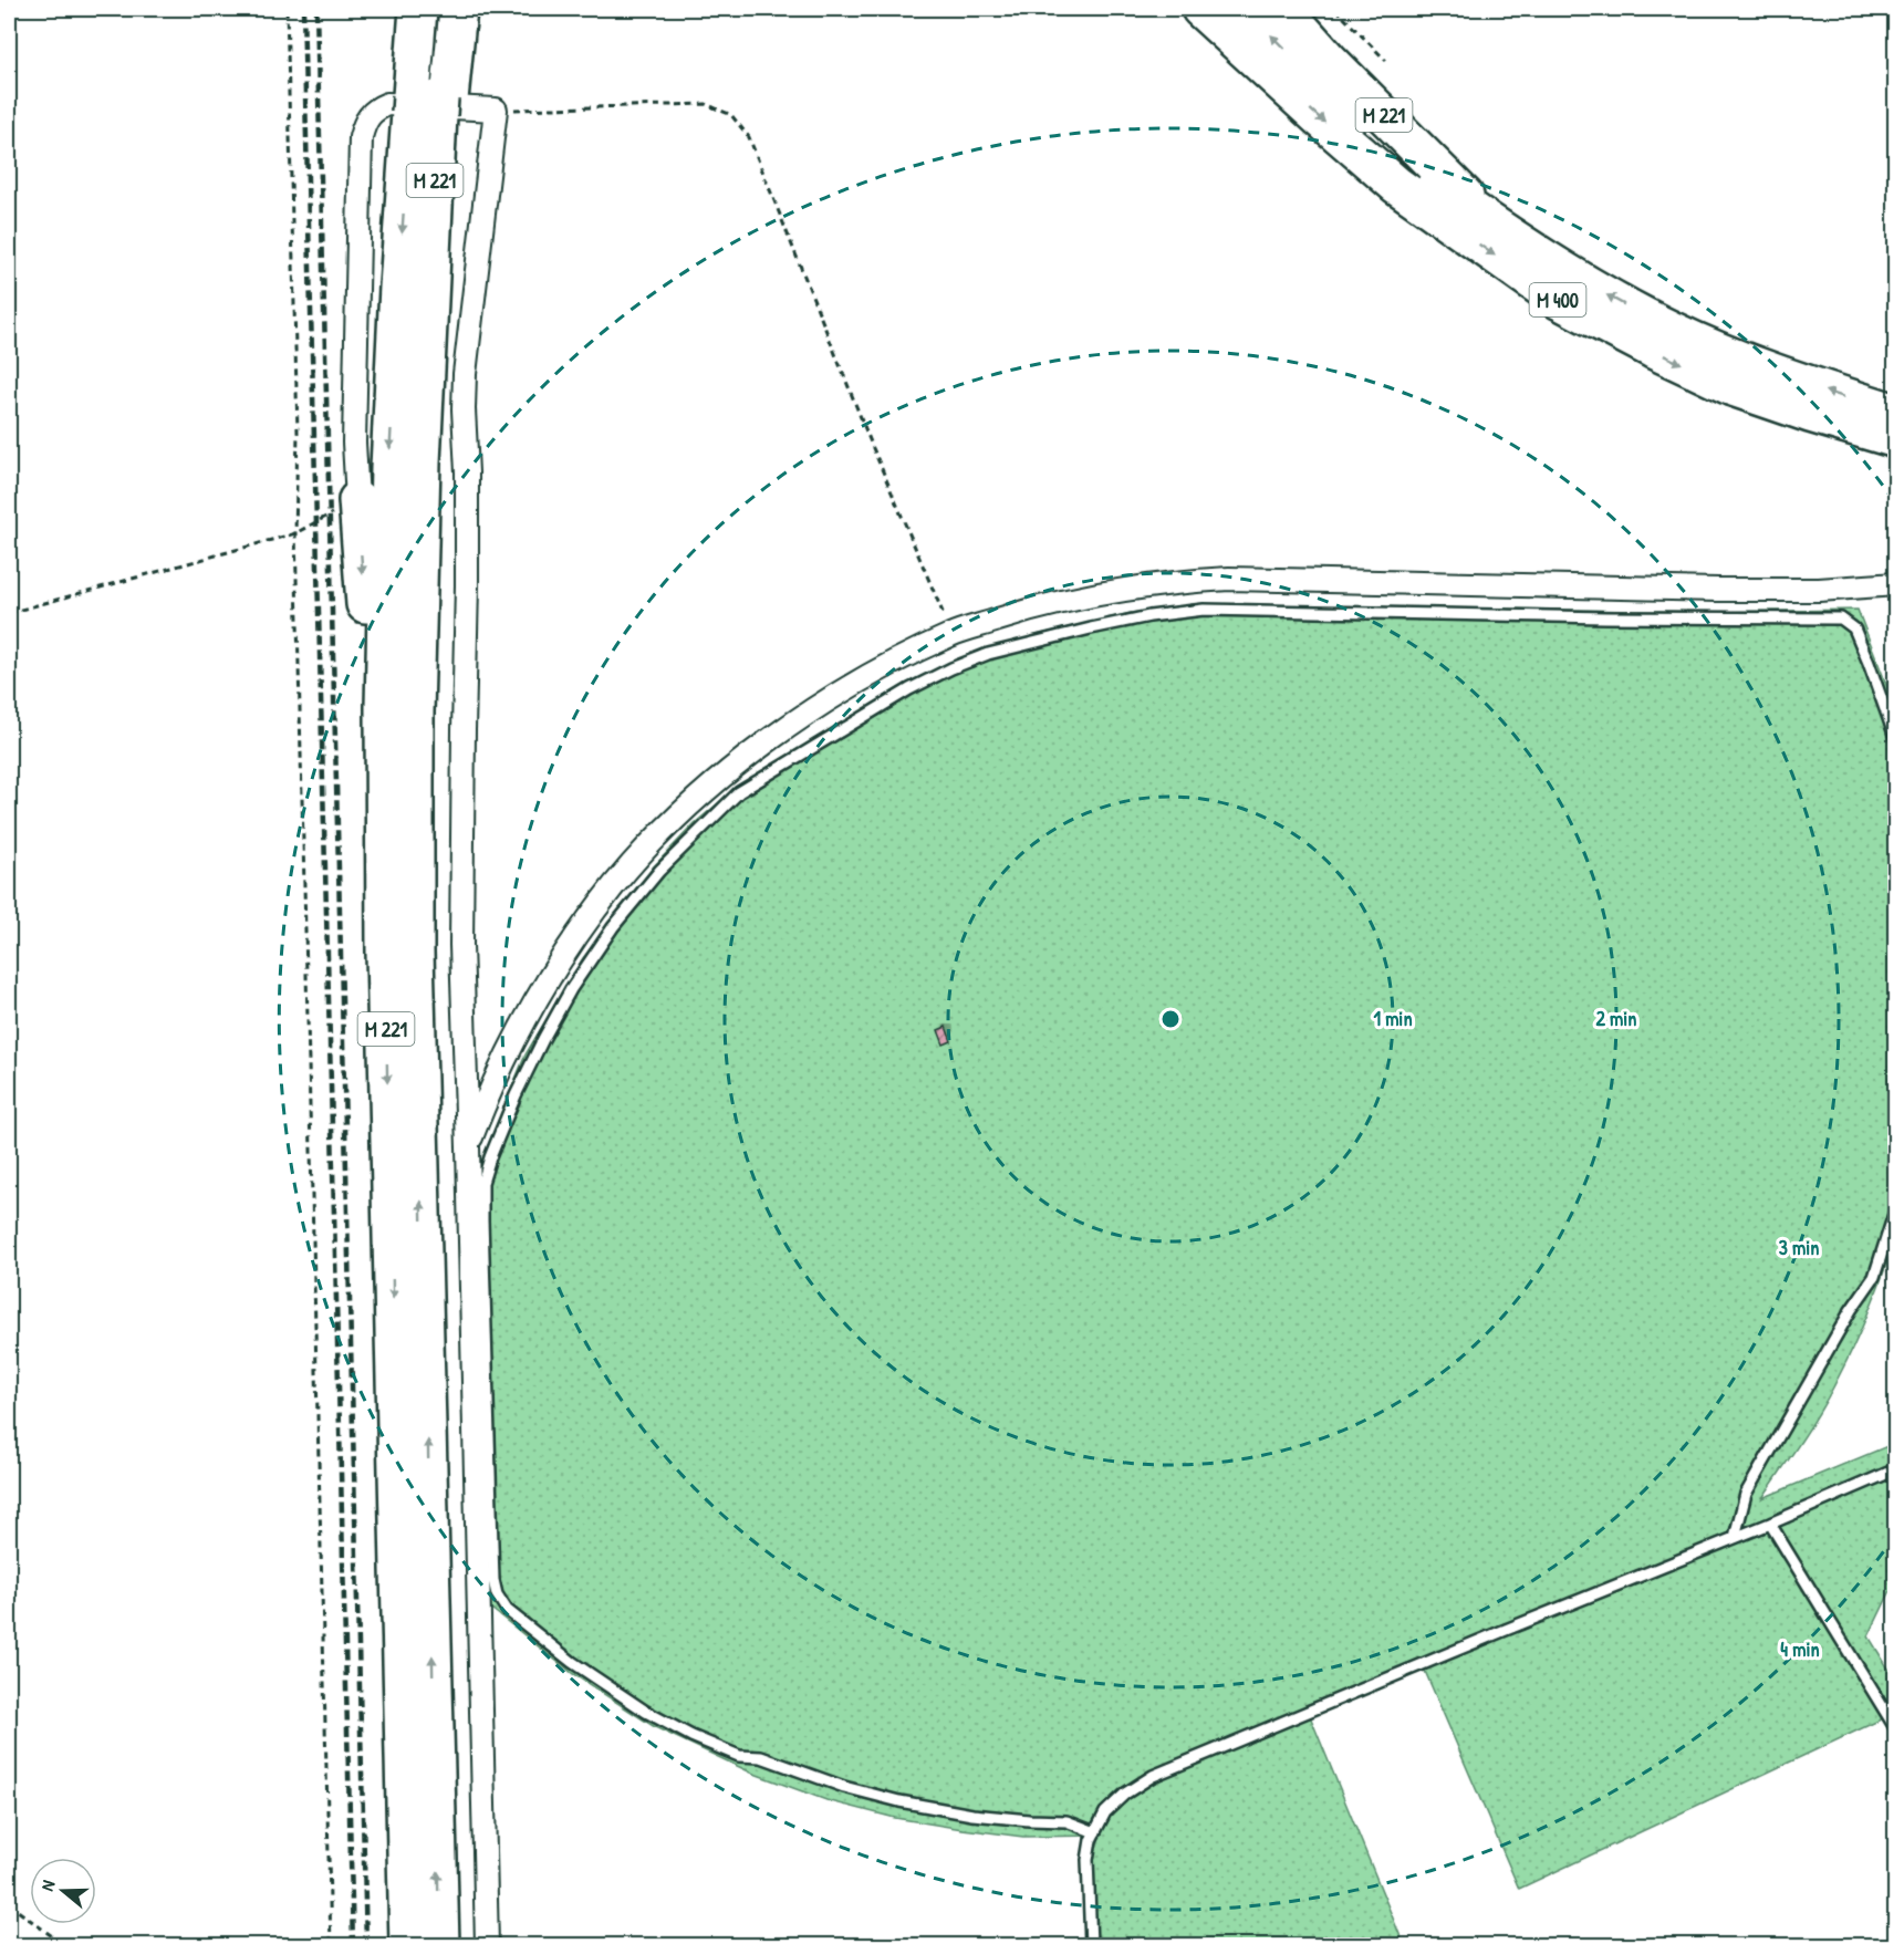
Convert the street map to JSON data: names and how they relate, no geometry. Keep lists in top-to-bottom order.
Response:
{
  "streets": {
    "highway": ["M 221", "M 400"]
  },
  "crossings": [
    ["M 221", "M 400"]
  ],
  "north": "left",
  "rings": [
    "1 min",
    "2 min",
    "3 min",
    "4 min"
  ]
}
